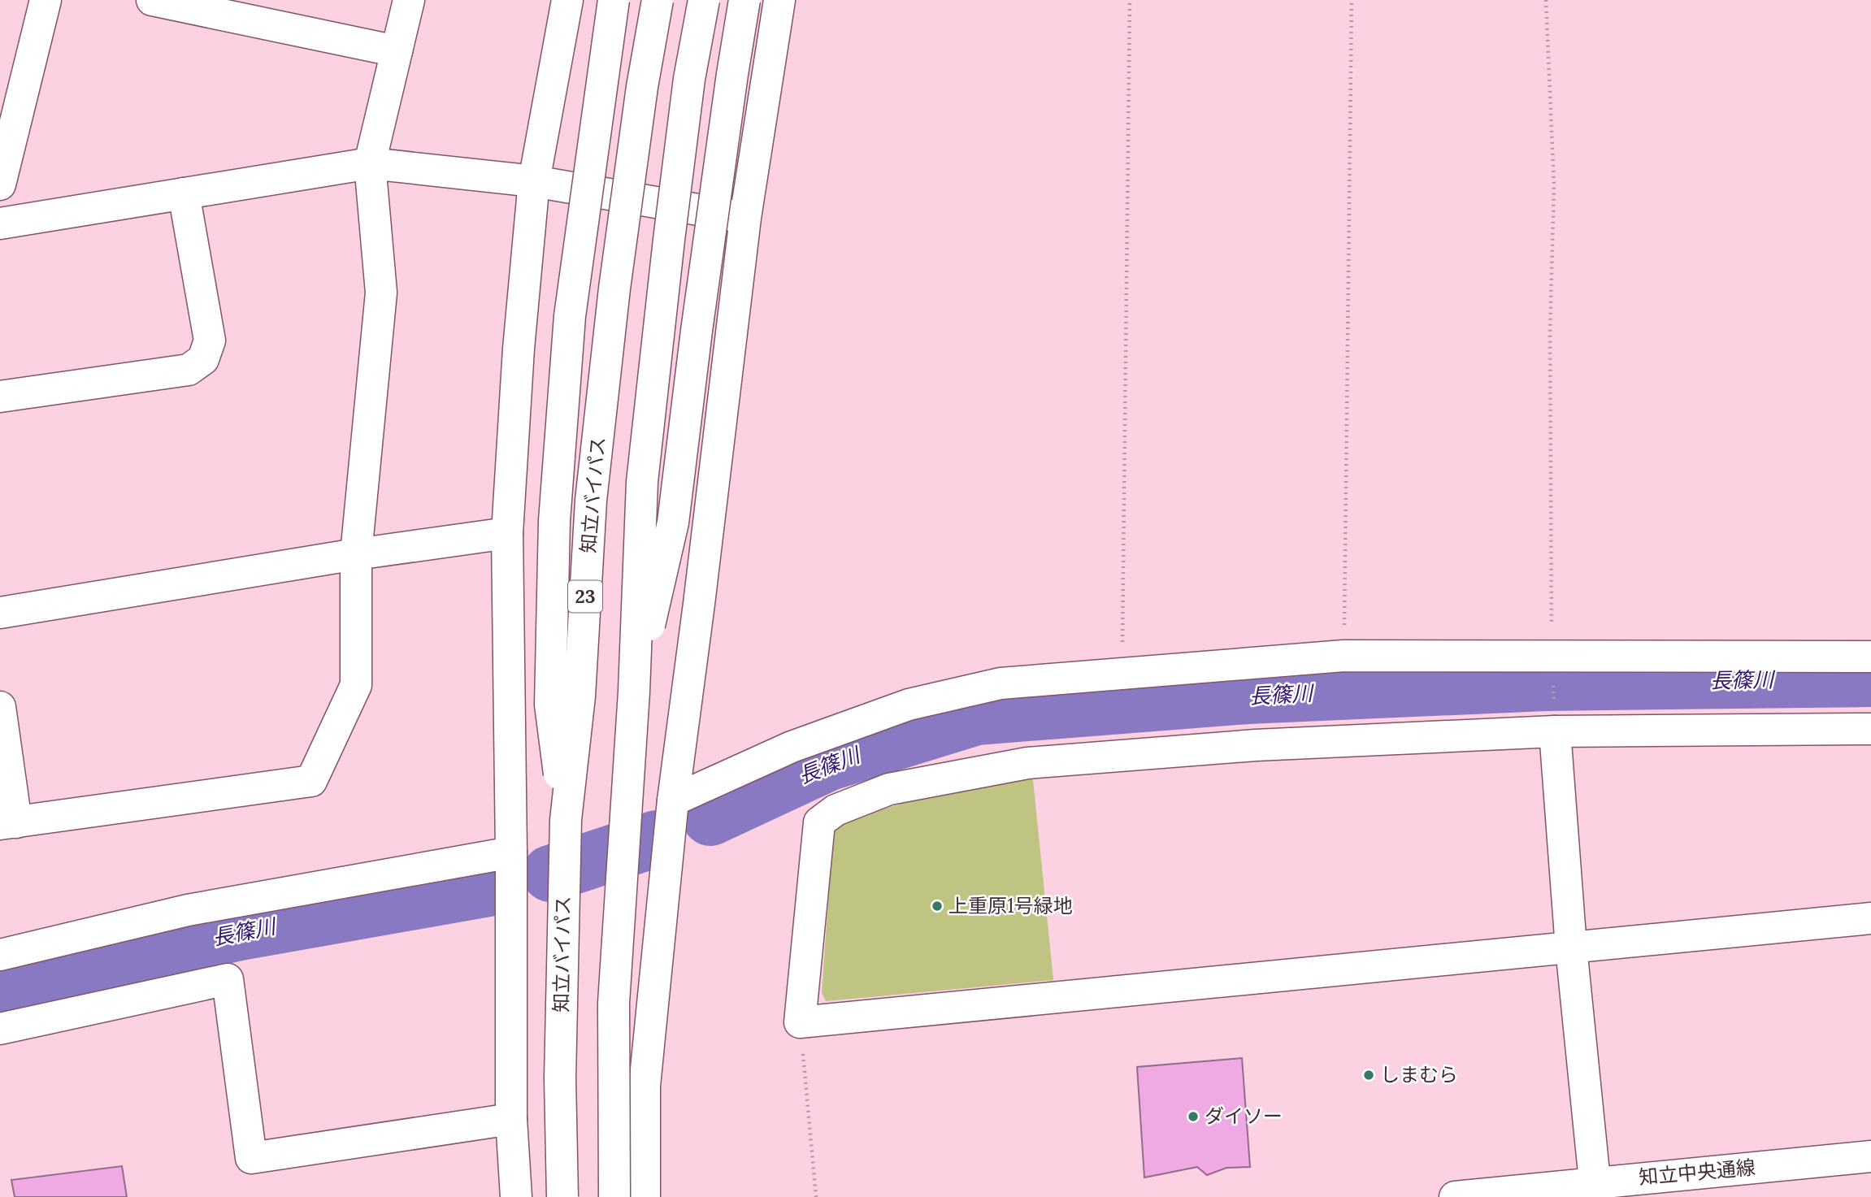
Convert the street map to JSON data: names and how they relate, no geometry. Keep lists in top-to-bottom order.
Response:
{
  "streets": {
    "main road": ["知立バイパス", "23", "知立中央通線"]
  },
  "water": ["長篠川"],
  "places": ["上重原1号緑地", "しまむら", "ダイソー"]
}
